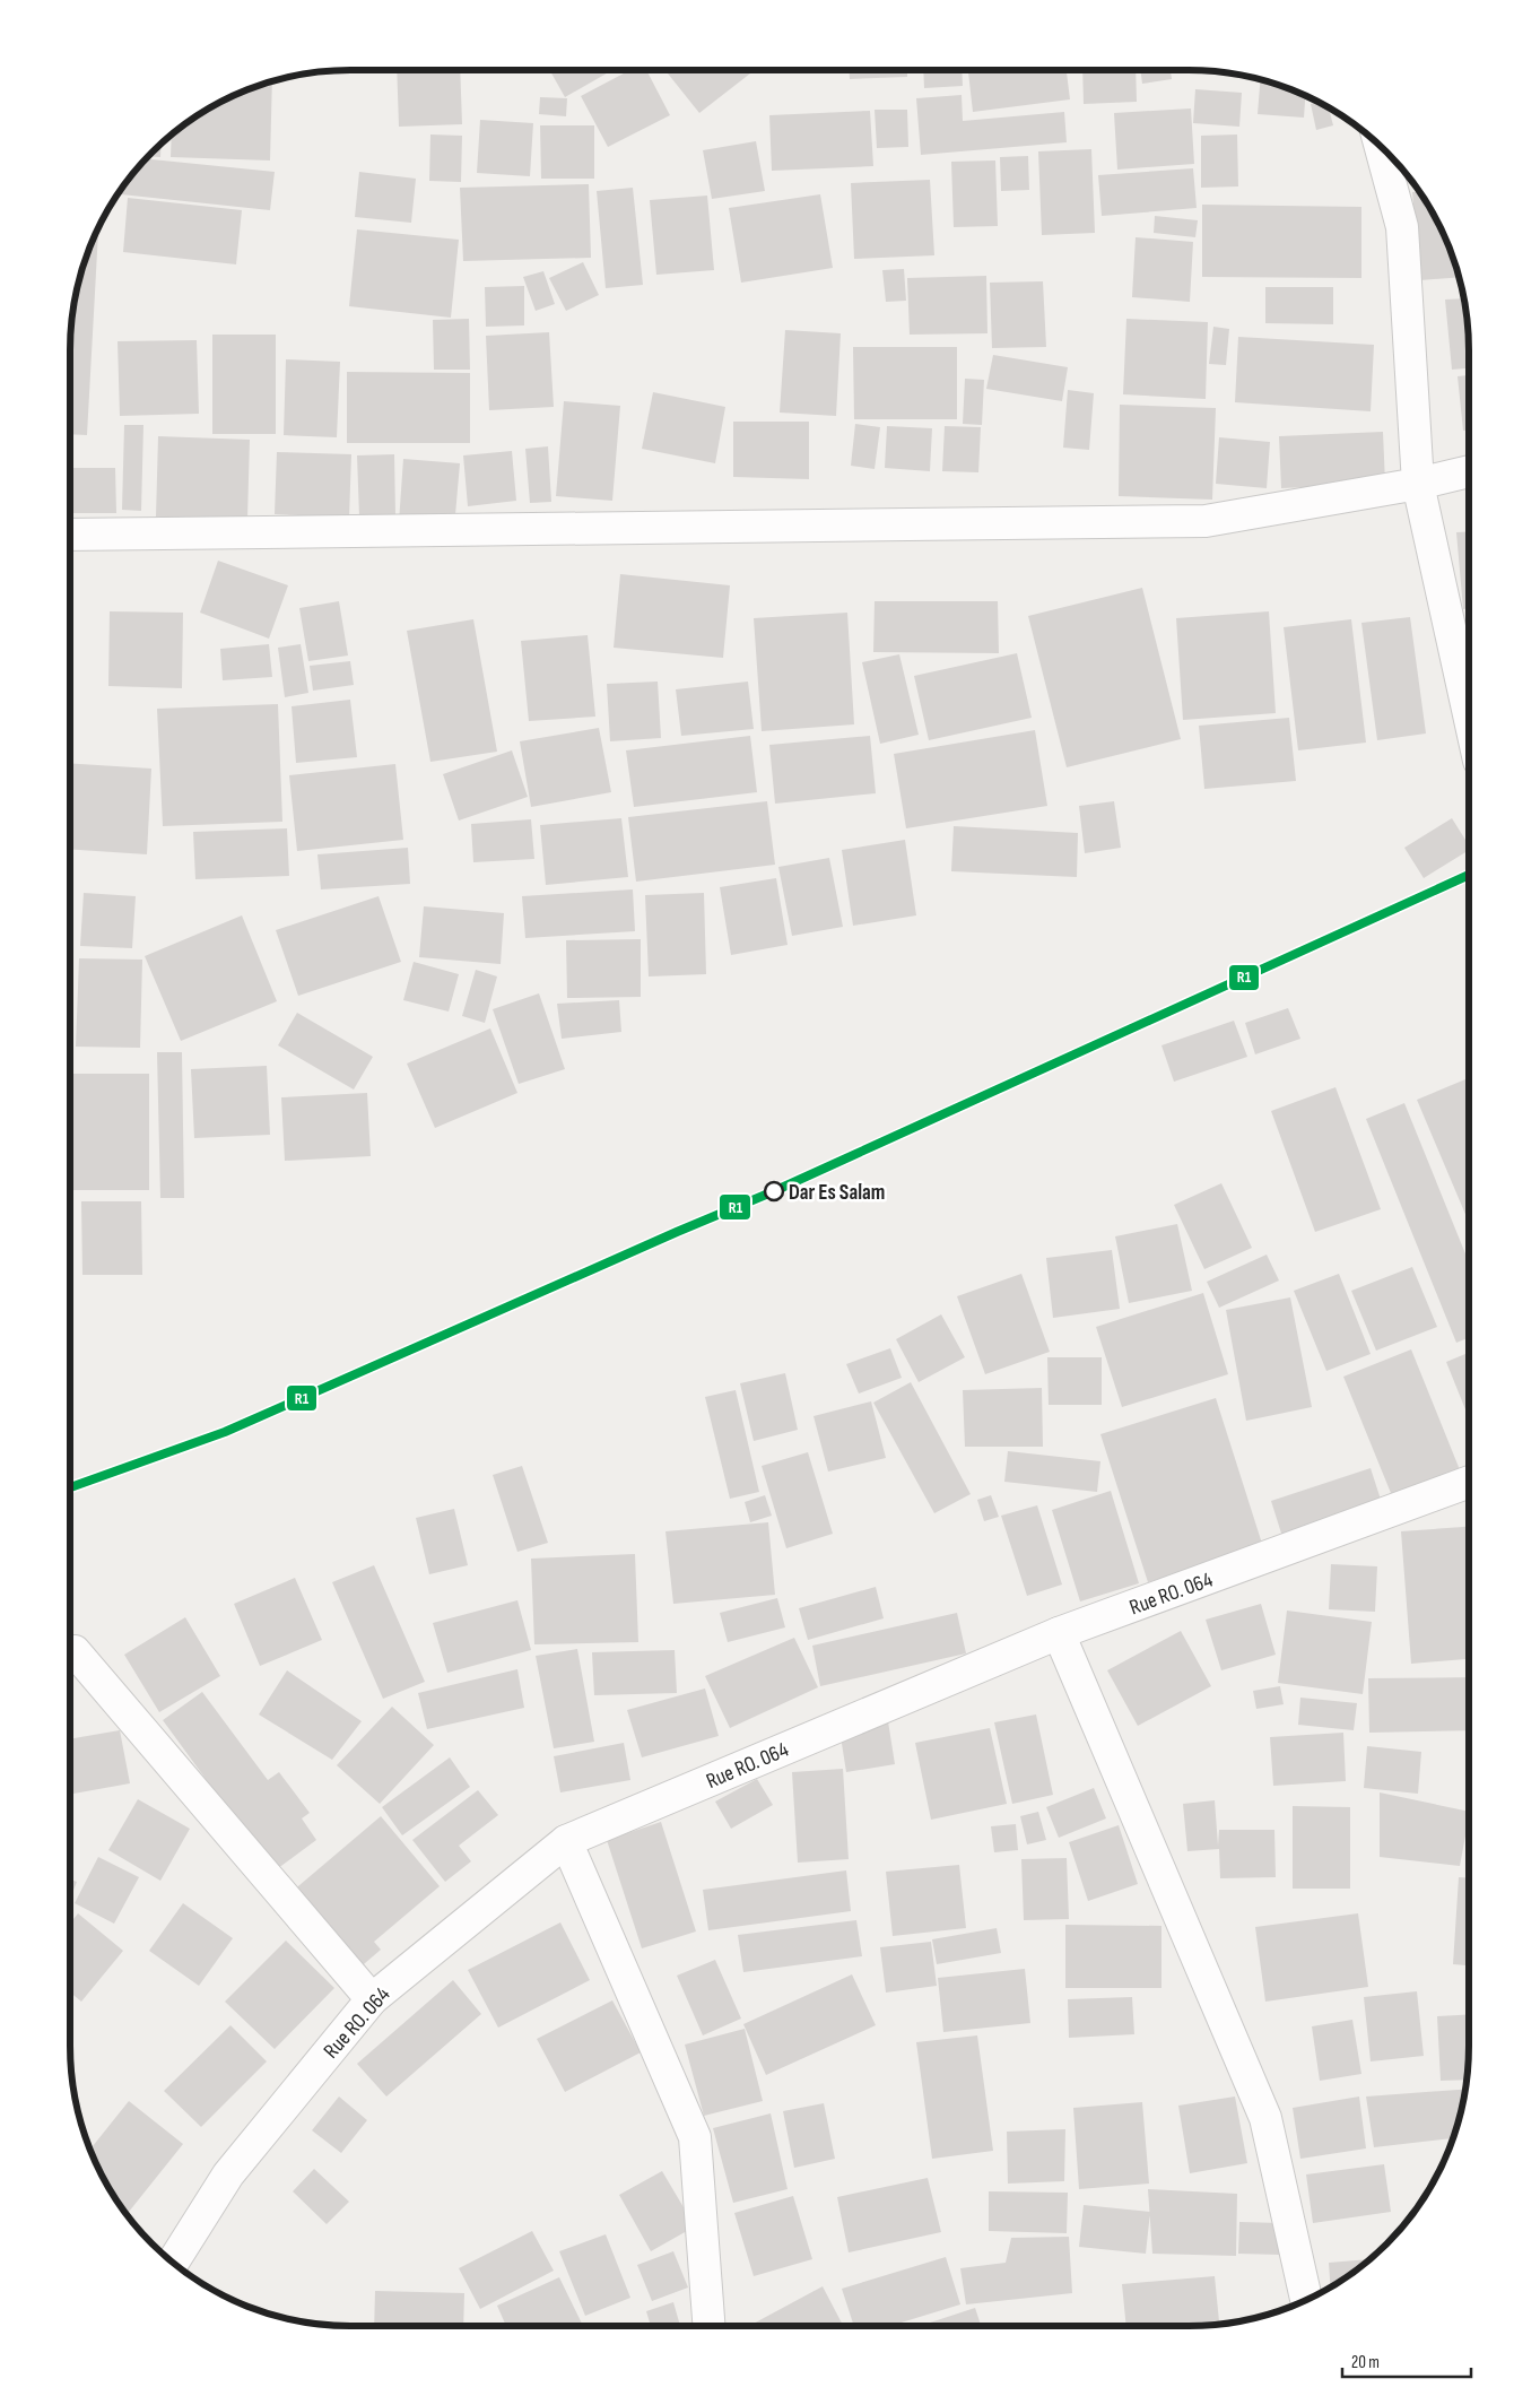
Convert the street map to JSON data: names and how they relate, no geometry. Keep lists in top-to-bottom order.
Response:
{
  "streets": {
    "street": ["Rue RO. 064"]
  },
  "places": ["Dar Es Salam"],
  "lines": ["transit line R1"],
  "scale_bar": "20 m"
}
